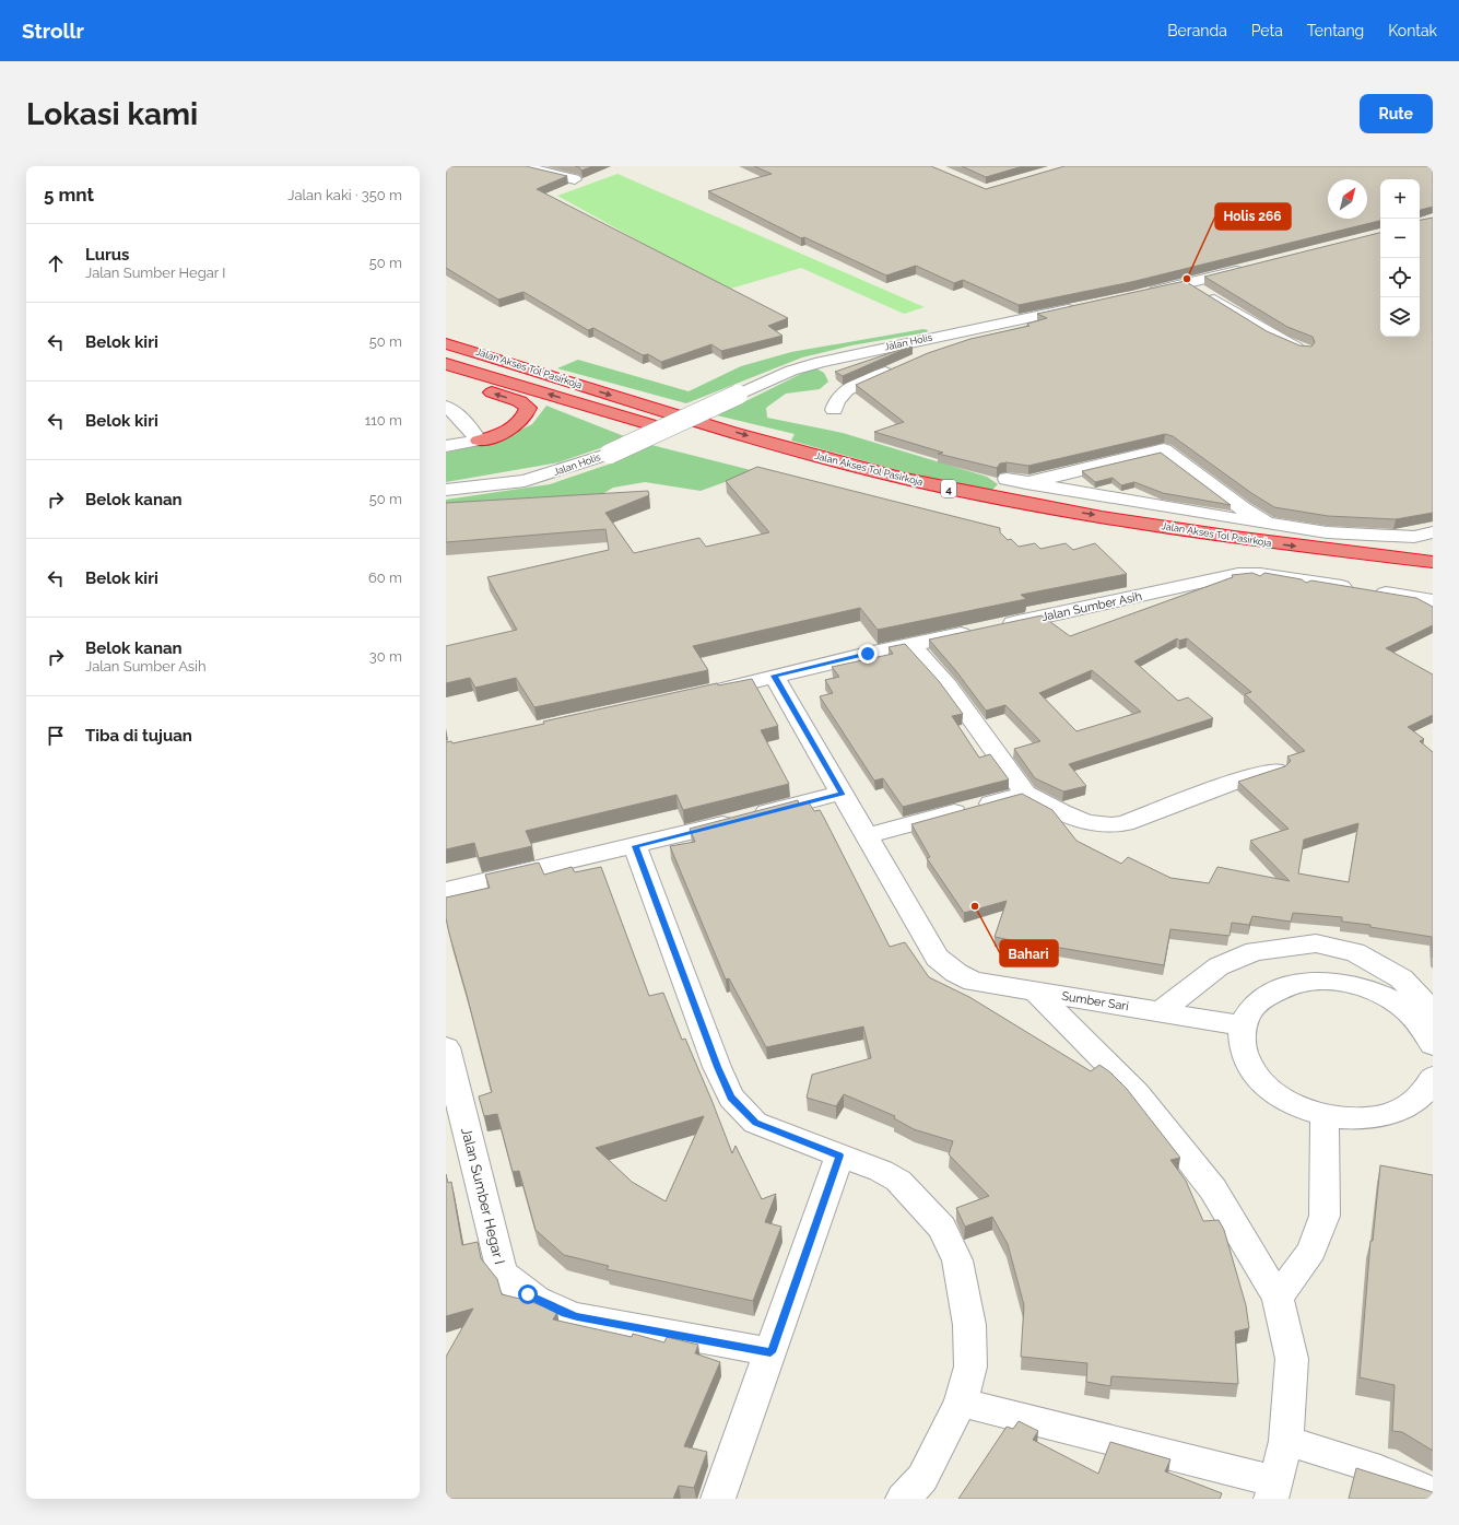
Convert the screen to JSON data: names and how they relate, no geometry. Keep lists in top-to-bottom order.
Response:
{
  "streets": {
    "highway": ["Jalan Akses Tol Pasirkoja", "4"],
    "street": [
      "Jalan Holis",
      "Jalan Sumber Asih",
      "Sumber Sari",
      "Jalan Sumber Hegar I"
    ]
  },
  "crossings": [
    ["Jalan Sumber Asih", "Sumber Sari"]
  ],
  "places": ["Holis 266", "Bahari"],
  "north": "top right",
  "page": {
    "header": "Strollr",
    "nav": [
      "Beranda",
      "Peta",
      "Tentang",
      "Kontak"
    ],
    "buttons": "Rute",
    "title": "Lokasi kami",
    "heading": ["5 mnt", "Jalan kaki · 350 m"],
    "map_buttons": ["+", "−"],
    "list": [
      ["Lurus", "Jalan Sumber Hegar I", "50 m"],
      ["Belok kiri", "50 m"],
      ["Belok kiri", "110 m"],
      ["Belok kanan", "50 m"],
      ["Belok kiri", "60 m"],
      ["Belok kanan", "Jalan Sumber Asih", "30 m"],
      "Tiba di tujuan"
    ]
  }
}
